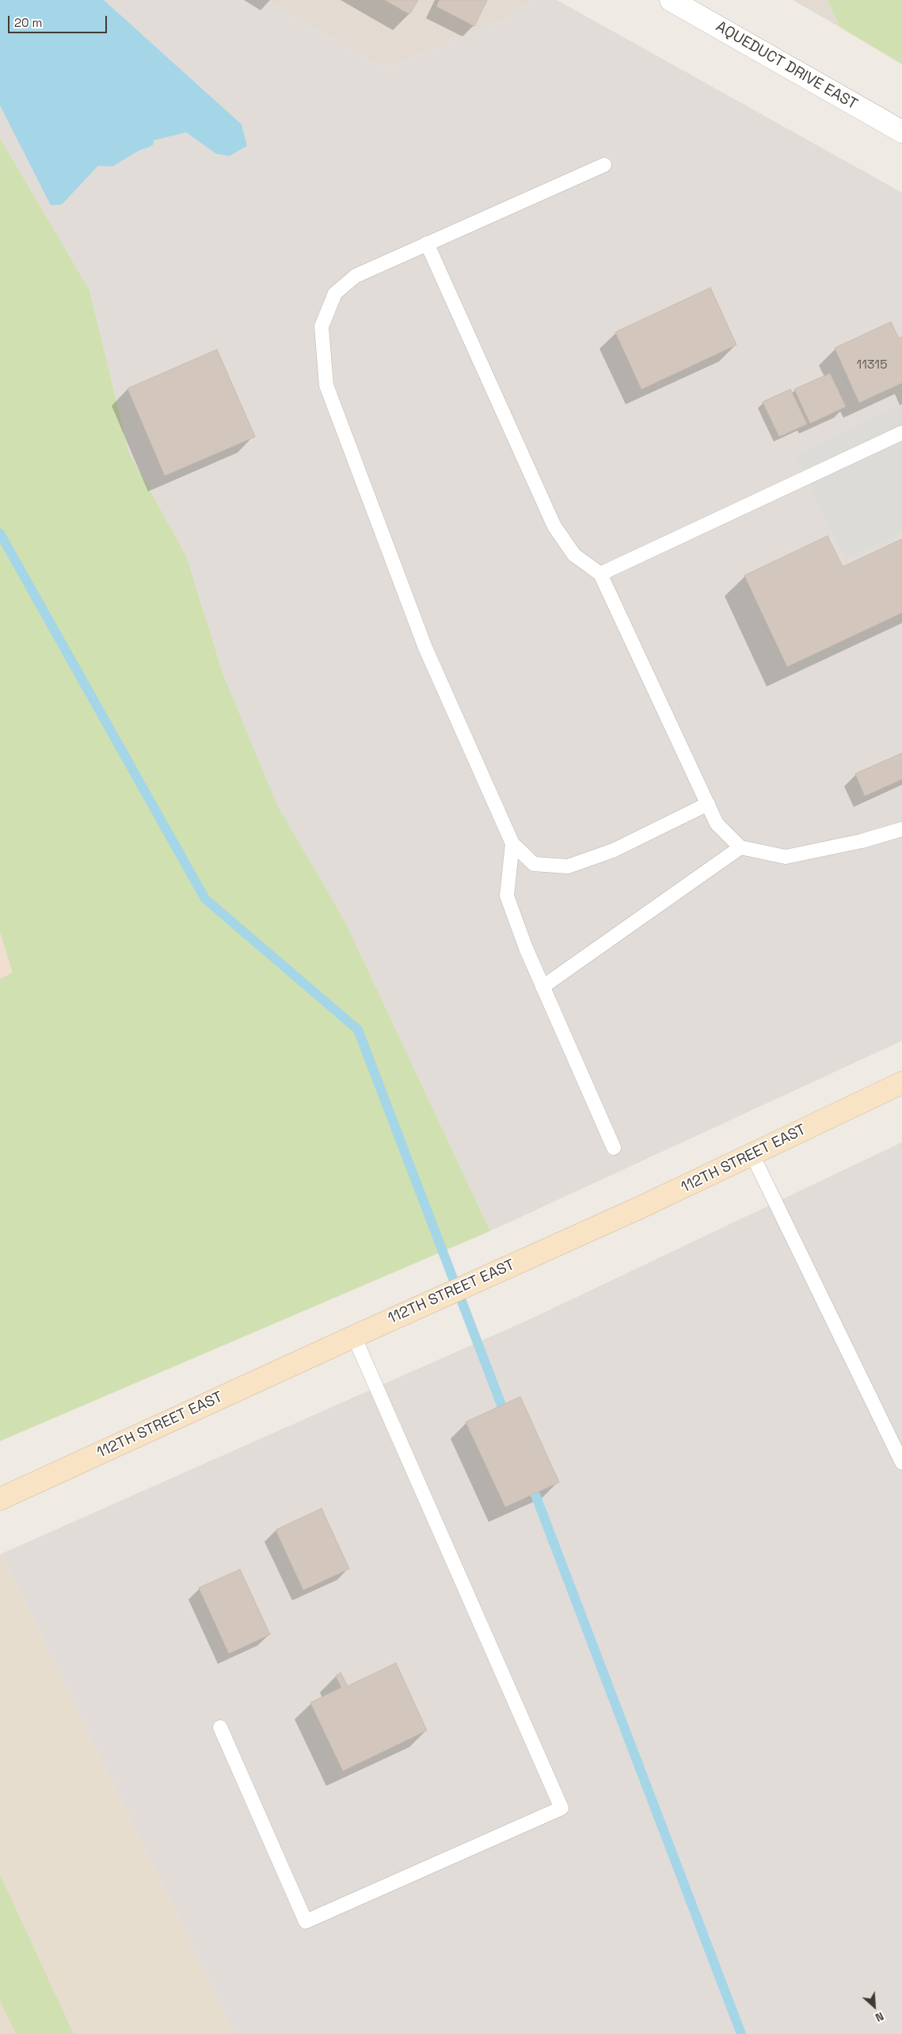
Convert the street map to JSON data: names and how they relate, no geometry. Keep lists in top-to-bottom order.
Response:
{
  "streets": {
    "main road": ["112TH STREET EAST"],
    "street": ["AQUEDUCT DRIVE EAST"]
  },
  "house_numbers": ["11315"],
  "scale_bar": "20 m",
  "north": "bottom right"
}
